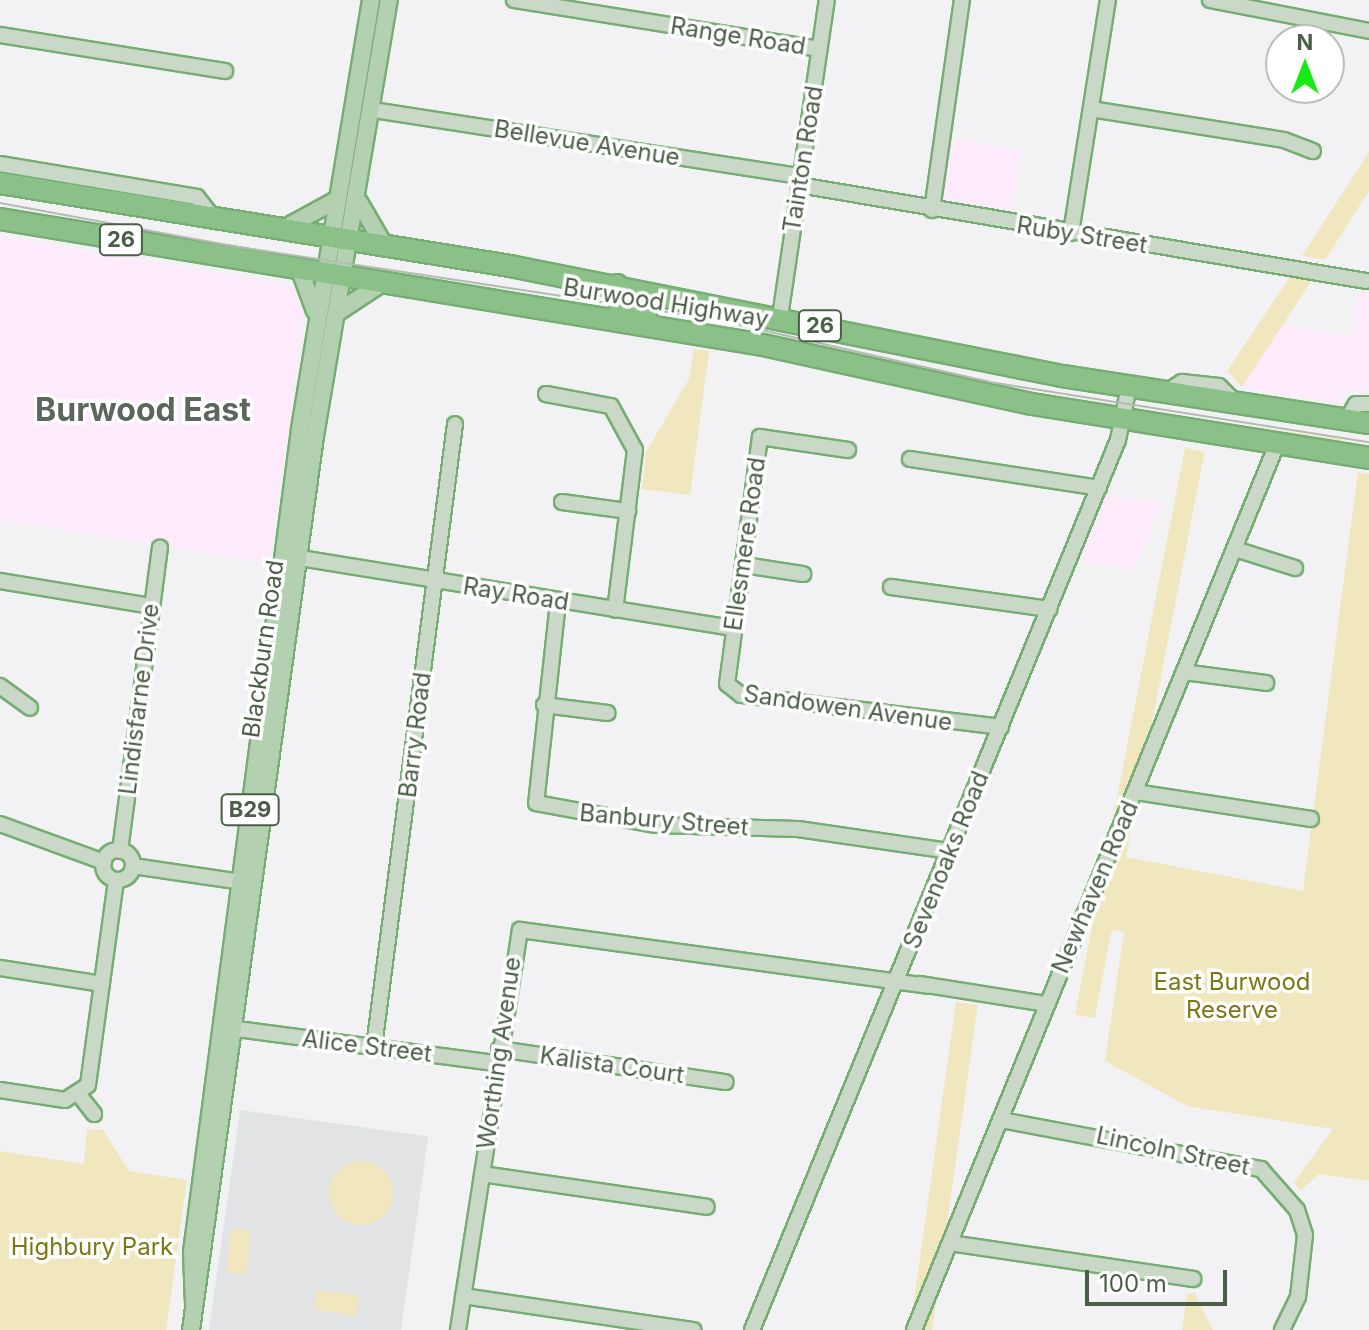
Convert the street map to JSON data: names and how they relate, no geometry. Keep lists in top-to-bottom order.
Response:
{
  "streets": {
    "highway": ["26", "Burwood Highway"],
    "main road": ["Blackburn Road", "B29"],
    "street": [
      "Range Road",
      "Bellevue Avenue",
      "Tainton Road",
      "Ruby Street",
      "Ellesmere Road",
      "Ray Road",
      "Lindisfarne Drive",
      "Sandowen Avenue",
      "Barry Road",
      "Banbury Street",
      "Sevenoaks Road",
      "Newhaven Road",
      "Alice Street",
      "Worthing Avenue",
      "Kalista Court",
      "Lincoln Street"
    ]
  },
  "crossings": [
    ["Range Road", "Tainton Road"],
    ["Bellevue Avenue", "Tainton Road"],
    ["Bellevue Avenue", "Ruby Street"],
    ["Bellevue Avenue", "Blackburn Road"],
    ["Tainton Road", "Ruby Street"],
    ["Tainton Road", "Burwood Highway"],
    ["Burwood Highway", "Blackburn Road"],
    ["Burwood Highway", "Sevenoaks Road"],
    ["Burwood Highway", "Newhaven Road"],
    ["Ellesmere Road", "Ray Road"],
    ["Ellesmere Road", "Sandowen Avenue"],
    ["Ray Road", "Blackburn Road"],
    ["Ray Road", "Barry Road"],
    ["Ray Road", "Banbury Street"],
    ["Blackburn Road", "Alice Street"],
    ["Sandowen Avenue", "Sevenoaks Road"],
    ["Barry Road", "Alice Street"],
    ["Banbury Street", "Sevenoaks Road"],
    ["Sevenoaks Road", "Worthing Avenue"],
    ["Newhaven Road", "Worthing Avenue"],
    ["Newhaven Road", "Lincoln Street"],
    ["Alice Street", "Worthing Avenue"],
    ["Alice Street", "Kalista Court"],
    ["Worthing Avenue", "Kalista Court"]
  ],
  "districts": ["Burwood East"],
  "parks": ["East Burwood Reserve", "Highbury Park"],
  "scale_bar": "100 m",
  "north": "top"
}
